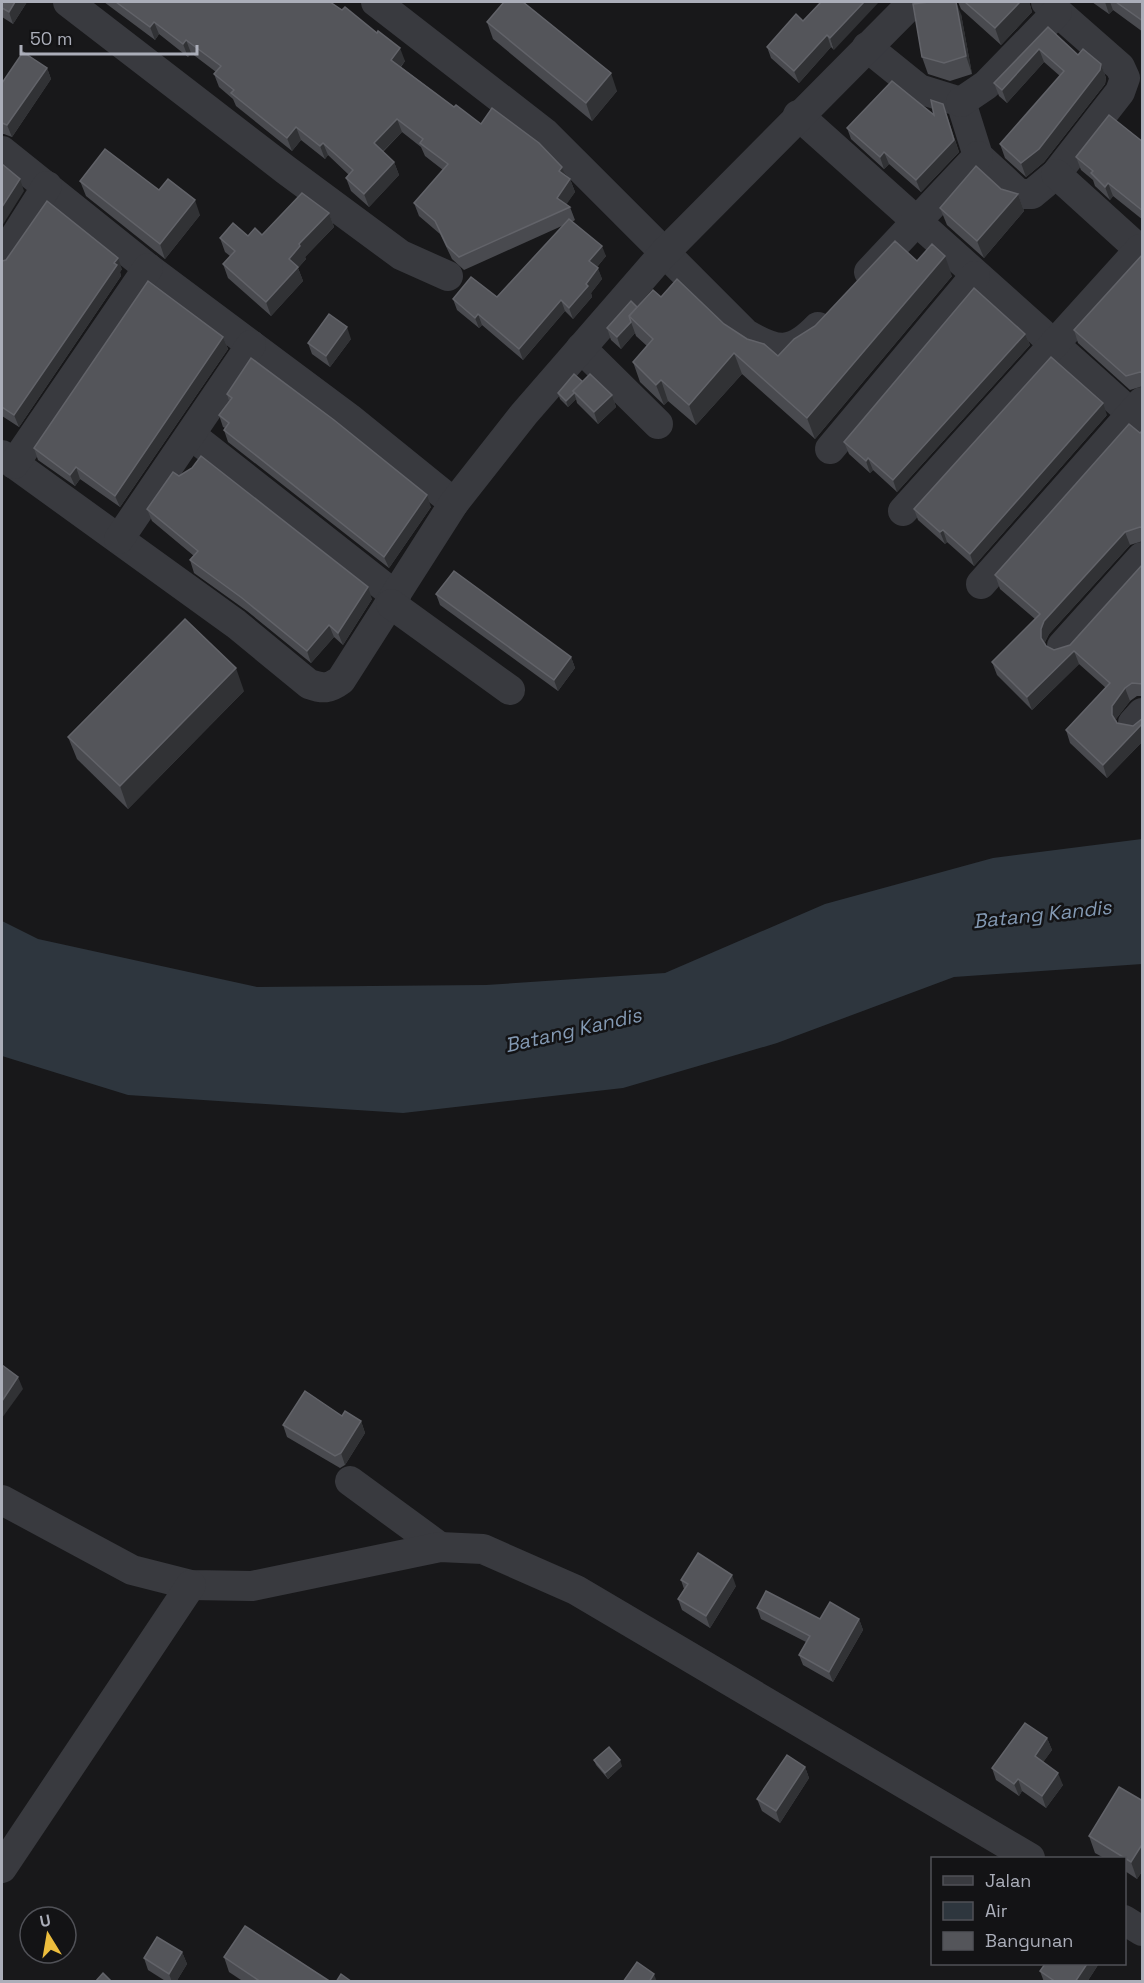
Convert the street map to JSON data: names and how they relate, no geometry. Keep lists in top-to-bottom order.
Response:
{
  "water": ["Batang Kandis"],
  "legend": ["Jalan", "Air", "Bangunan"],
  "scale_bar": "50 m",
  "north": "top"
}
